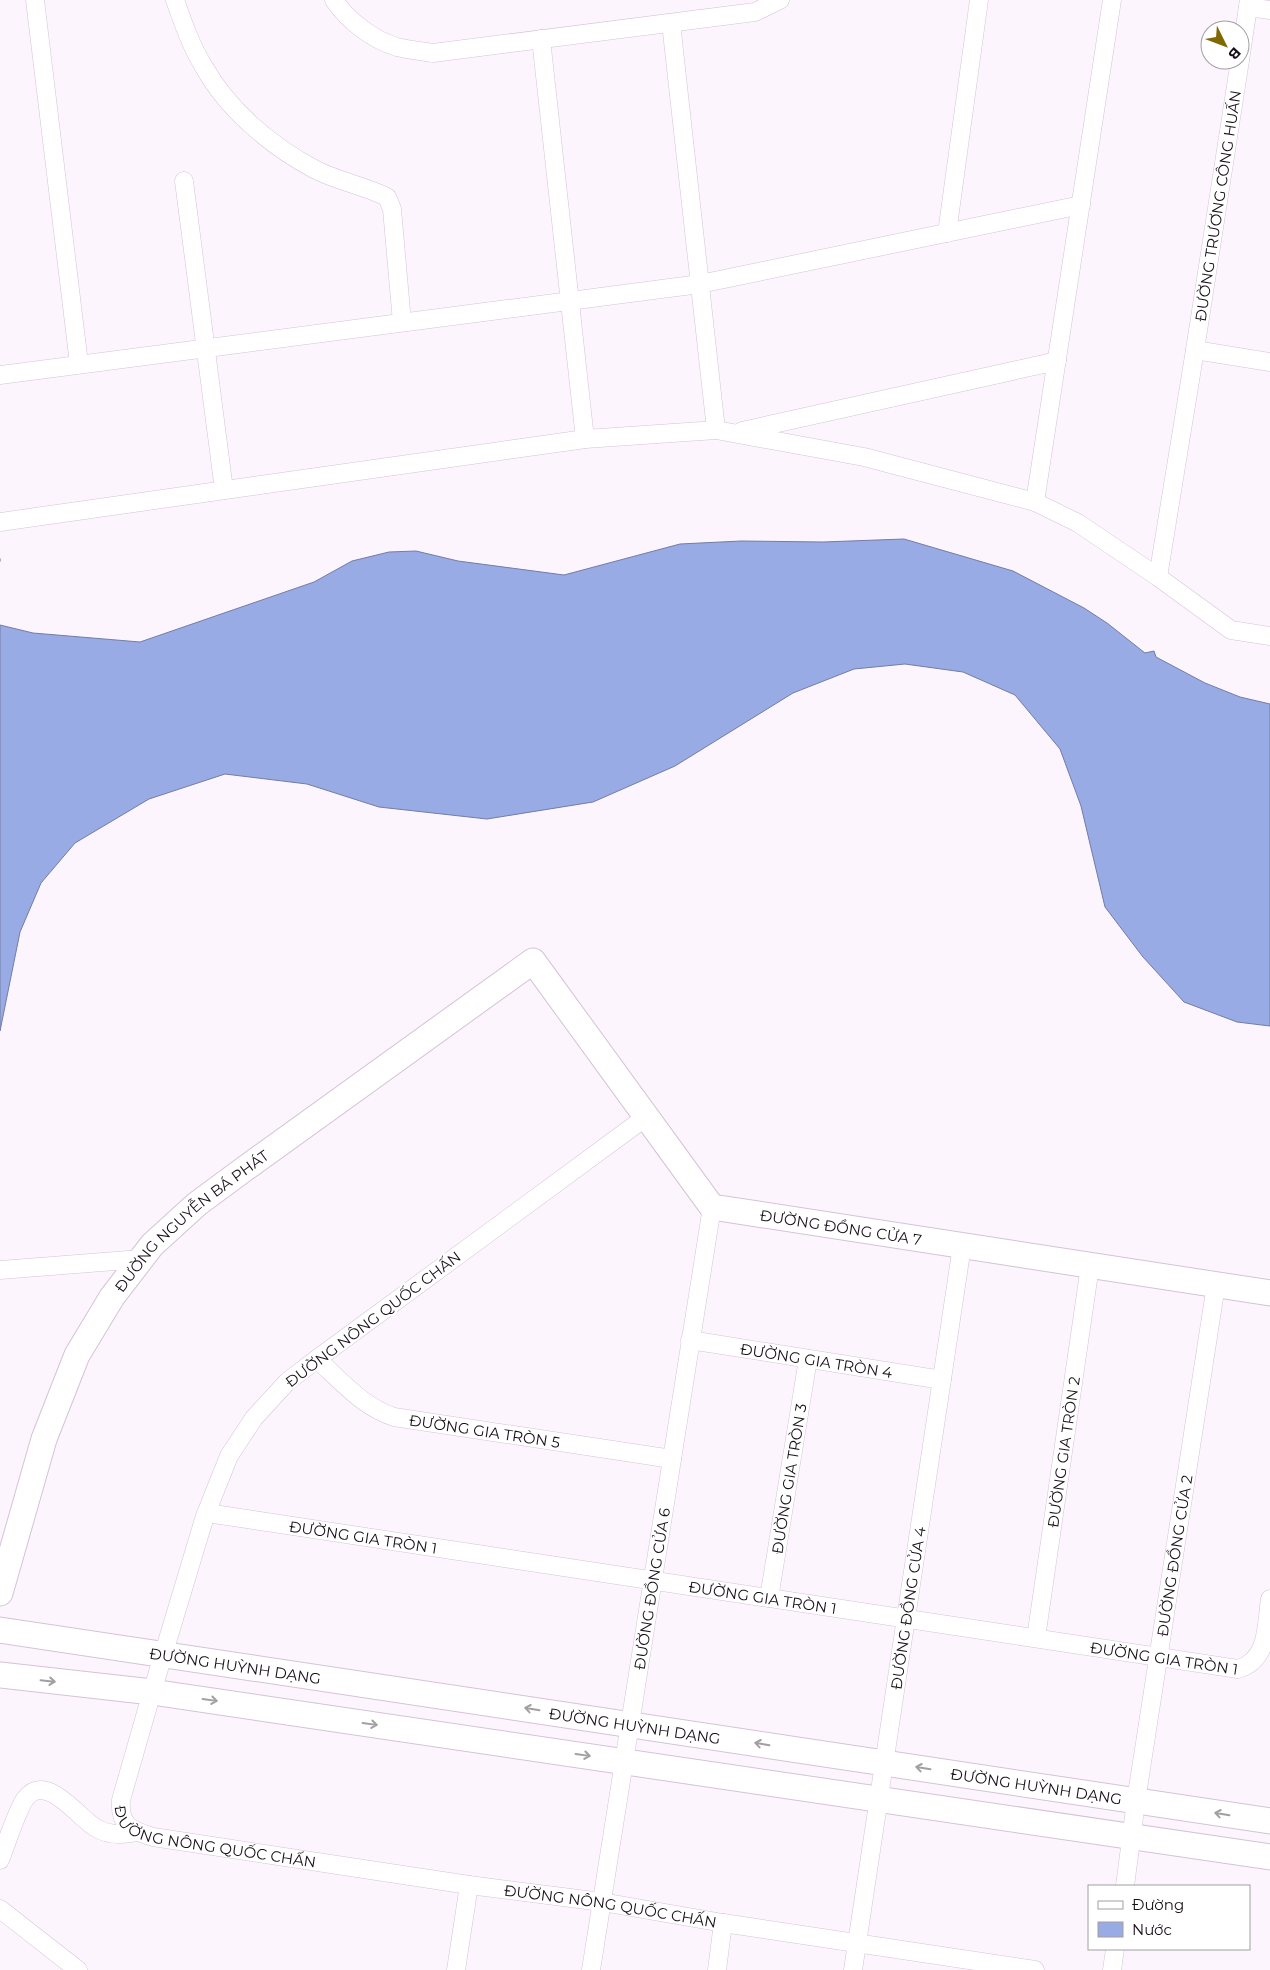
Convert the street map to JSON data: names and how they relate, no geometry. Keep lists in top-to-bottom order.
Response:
{
  "streets": {
    "street": [
      "ĐƯỜNG TRƯƠNG CÔNG HUẤN",
      "ĐƯỜNG NGUYỄN BÁ PHÁT",
      "ĐƯỜNG ĐỒNG CỬA 7",
      "ĐƯỜNG NÔNG QUỐC CHẤN",
      "ĐƯỜNG GIA TRÒN 4",
      "ĐƯỜNG GIA TRÒN 5",
      "ĐƯỜNG GIA TRÒN 2",
      "ĐƯỜNG GIA TRÒN 3",
      "ĐƯỜNG GIA TRÒN 1",
      "ĐƯỜNG ĐỒNG CỬA 2",
      "ĐƯỜNG ĐỒNG CỬA 6",
      "ĐƯỜNG ĐỒNG CỬA 4",
      "ĐƯỜNG HUỲNH DẠNG"
    ]
  },
  "crossings": [
    ["ĐƯỜNG NGUYỄN BÁ PHÁT", "ĐƯỜNG NÔNG QUỐC CHẤN"],
    ["ĐƯỜNG ĐỒNG CỬA 7", "ĐƯỜNG GIA TRÒN 2"],
    ["ĐƯỜNG ĐỒNG CỬA 7", "ĐƯỜNG ĐỒNG CỬA 2"],
    ["ĐƯỜNG ĐỒNG CỬA 7", "ĐƯỜNG ĐỒNG CỬA 6"],
    ["ĐƯỜNG ĐỒNG CỬA 7", "ĐƯỜNG ĐỒNG CỬA 4"],
    ["ĐƯỜNG NÔNG QUỐC CHẤN", "ĐƯỜNG GIA TRÒN 5"],
    ["ĐƯỜNG NÔNG QUỐC CHẤN", "ĐƯỜNG GIA TRÒN 1"],
    ["ĐƯỜNG NÔNG QUỐC CHẤN", "ĐƯỜNG ĐỒNG CỬA 6"],
    ["ĐƯỜNG NÔNG QUỐC CHẤN", "ĐƯỜNG ĐỒNG CỬA 4"],
    ["ĐƯỜNG NÔNG QUỐC CHẤN", "ĐƯỜNG HUỲNH DẠNG"],
    ["ĐƯỜNG GIA TRÒN 4", "ĐƯỜNG GIA TRÒN 3"],
    ["ĐƯỜNG GIA TRÒN 4", "ĐƯỜNG ĐỒNG CỬA 6"],
    ["ĐƯỜNG GIA TRÒN 4", "ĐƯỜNG ĐỒNG CỬA 4"],
    ["ĐƯỜNG GIA TRÒN 5", "ĐƯỜNG ĐỒNG CỬA 6"],
    ["ĐƯỜNG GIA TRÒN 2", "ĐƯỜNG GIA TRÒN 1"],
    ["ĐƯỜNG GIA TRÒN 3", "ĐƯỜNG GIA TRÒN 1"],
    ["ĐƯỜNG GIA TRÒN 1", "ĐƯỜNG ĐỒNG CỬA 2"],
    ["ĐƯỜNG GIA TRÒN 1", "ĐƯỜNG ĐỒNG CỬA 6"],
    ["ĐƯỜNG GIA TRÒN 1", "ĐƯỜNG ĐỒNG CỬA 4"],
    ["ĐƯỜNG ĐỒNG CỬA 2", "ĐƯỜNG HUỲNH DẠNG"],
    ["ĐƯỜNG ĐỒNG CỬA 6", "ĐƯỜNG HUỲNH DẠNG"],
    ["ĐƯỜNG ĐỒNG CỬA 4", "ĐƯỜNG HUỲNH DẠNG"]
  ],
  "legend": ["Đường", "Nước"],
  "north": "bottom right"
}
